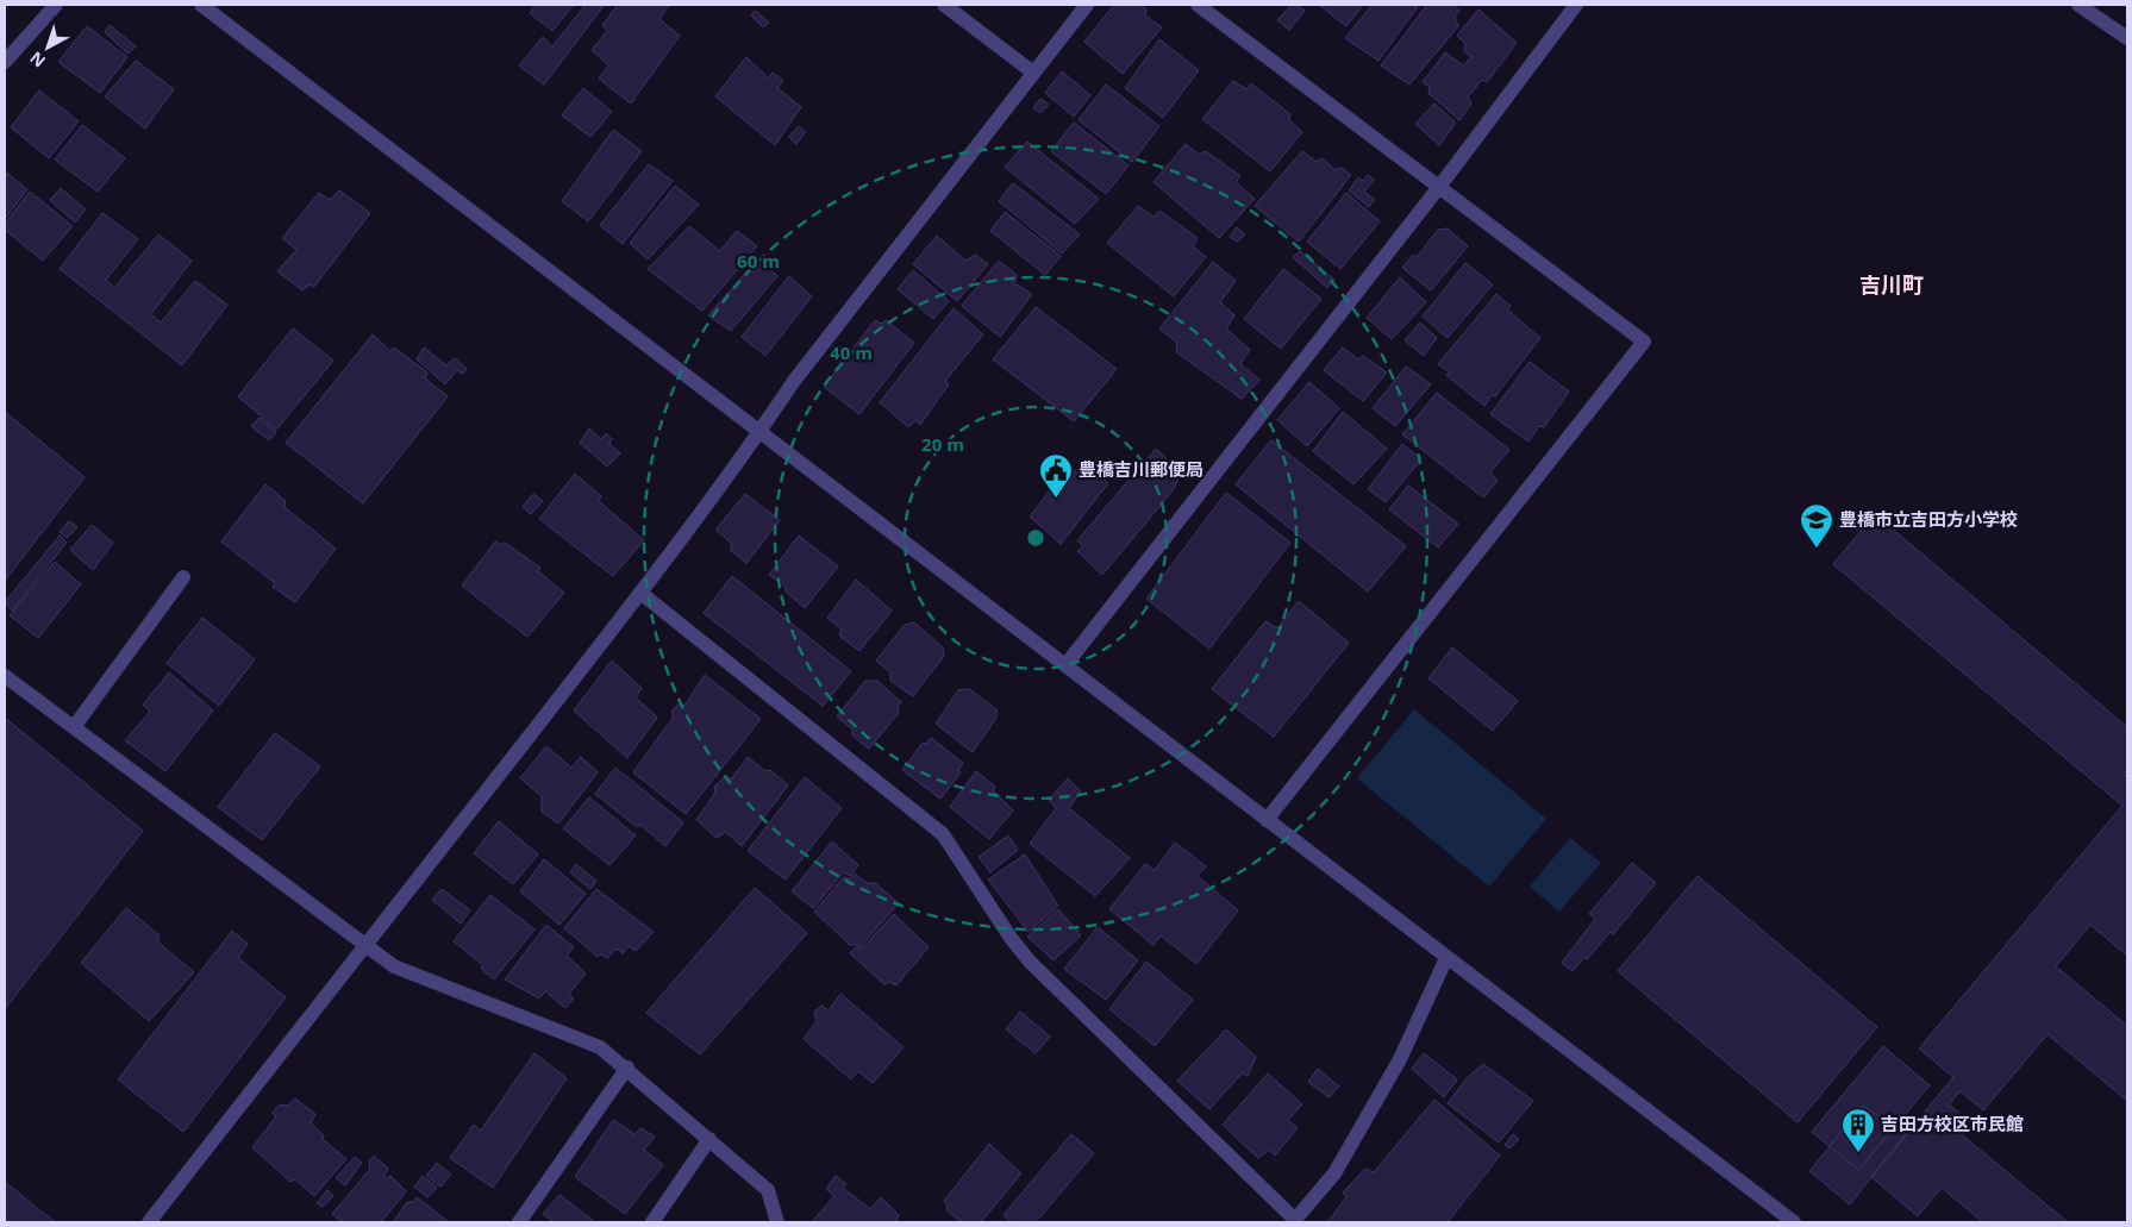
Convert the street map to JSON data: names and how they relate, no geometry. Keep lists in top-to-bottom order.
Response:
{
  "districts": ["吉川町"],
  "places": {
    "public building": ["豊橋吉川郵便局"],
    "school or university": ["豊橋市立吉田方小学校"],
    "building": ["吉田方校区市民館"]
  },
  "north": "bottom left",
  "rings": ["60 m", "40 m", "20 m"]
}
